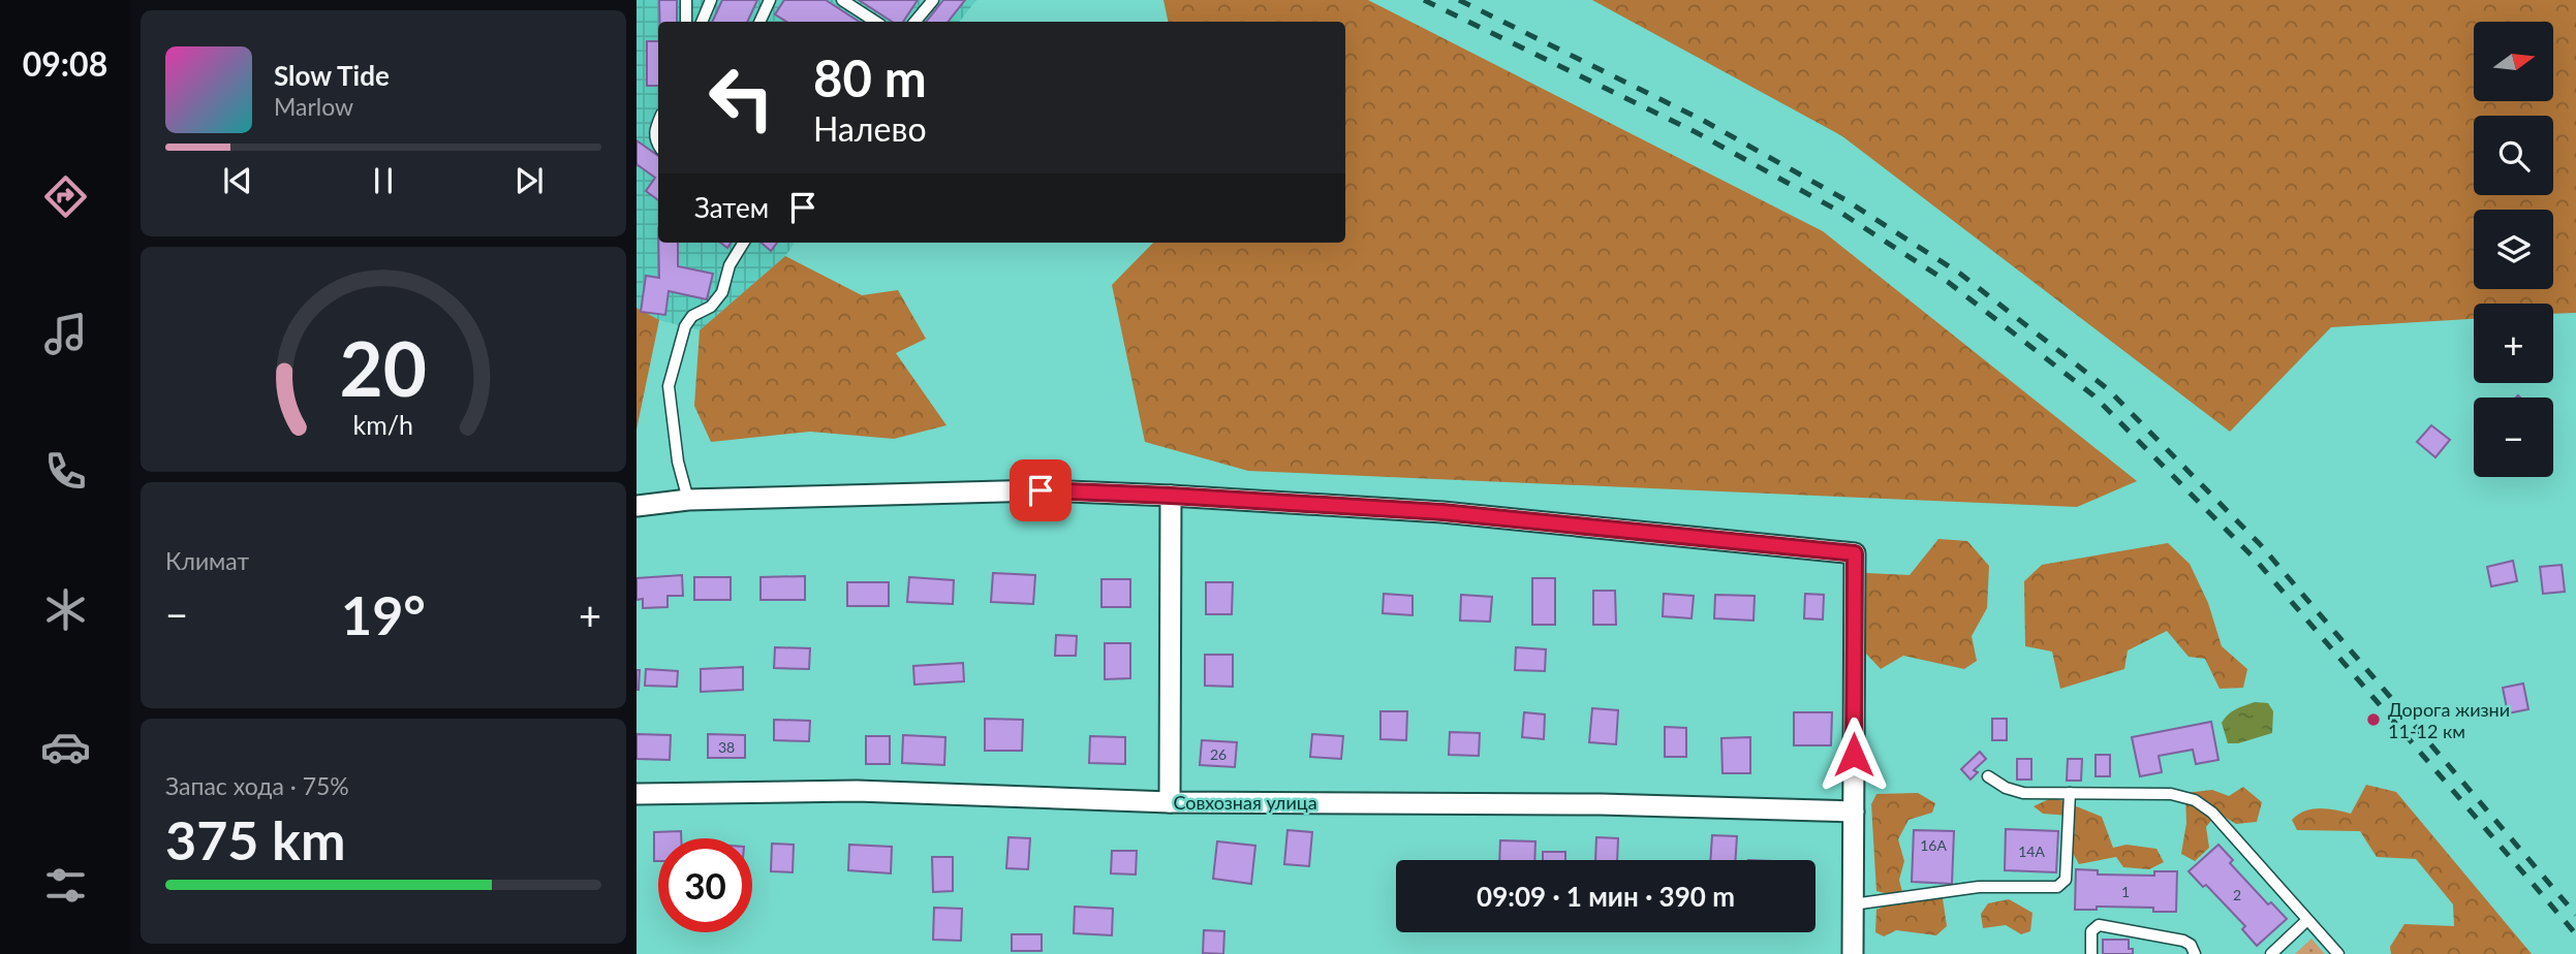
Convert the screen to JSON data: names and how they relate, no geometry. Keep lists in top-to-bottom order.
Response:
{
  "streets": {
    "street": ["Совхозная улица"]
  },
  "places": ["Дорога жизни 11-12 км"],
  "house_numbers": [
    "38",
    "26",
    "16А",
    "14А",
    "1",
    "2"
  ],
  "north": "right",
  "page": {
    "tabs": "09:08",
    "map_buttons": ["+", "−"],
    "turn": ["80 m", "Налево"],
    "song": ["Slow Tide", "Marlow"],
    "then": "Затем",
    "tile": [
      "Климат",
      ["Запас хода · 75%", "375 km"]
    ],
    "heat": ["−", "19°", "+"],
    "limit": "30",
    "trip": "09:09 · 1 мин · 390 m",
    "gauge": ["20", "km/h"]
  }
}
